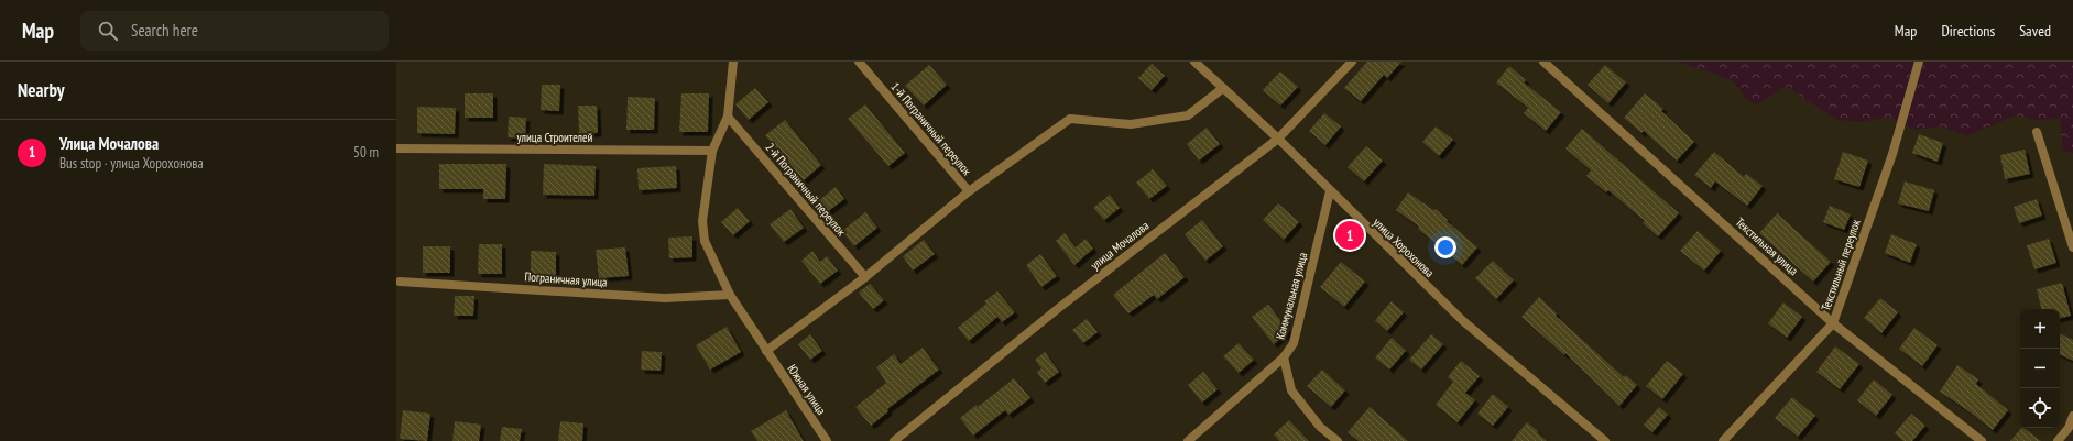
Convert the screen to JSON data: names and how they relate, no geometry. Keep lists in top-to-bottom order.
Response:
{
  "streets": {
    "street": [
      "1-й Пограничный переулок",
      "улица Строителей",
      "2-й Пограничный переулок",
      "улица Мочалова",
      "Текстильная улица",
      "улица Хорохонова",
      "Текстильный переулок",
      "Пограничная улица",
      "Коммунальная улица",
      "Южная улица"
    ]
  },
  "crossings": [
    ["улица Строителей", "Южная улица"],
    ["2-й Пограничный переулок", "Южная улица"],
    ["улица Мочалова", "улица Хорохонова"],
    ["Текстильная улица", "Текстильный переулок"],
    ["улица Хорохонова", "Коммунальная улица"],
    ["Пограничная улица", "Южная улица"]
  ],
  "page": {
    "header": "Map",
    "search": "Search here",
    "nav": ["Map", "Directions", "Saved"],
    "heading": "Nearby",
    "list": [
      {
        "mark": "1",
        "name": "Улица Мочалова",
        "note": "Bus stop · улица Хорохонова",
        "value": "50 m"
      }
    ],
    "pins": "1",
    "map_buttons": ["+", "−"]
  }
}
